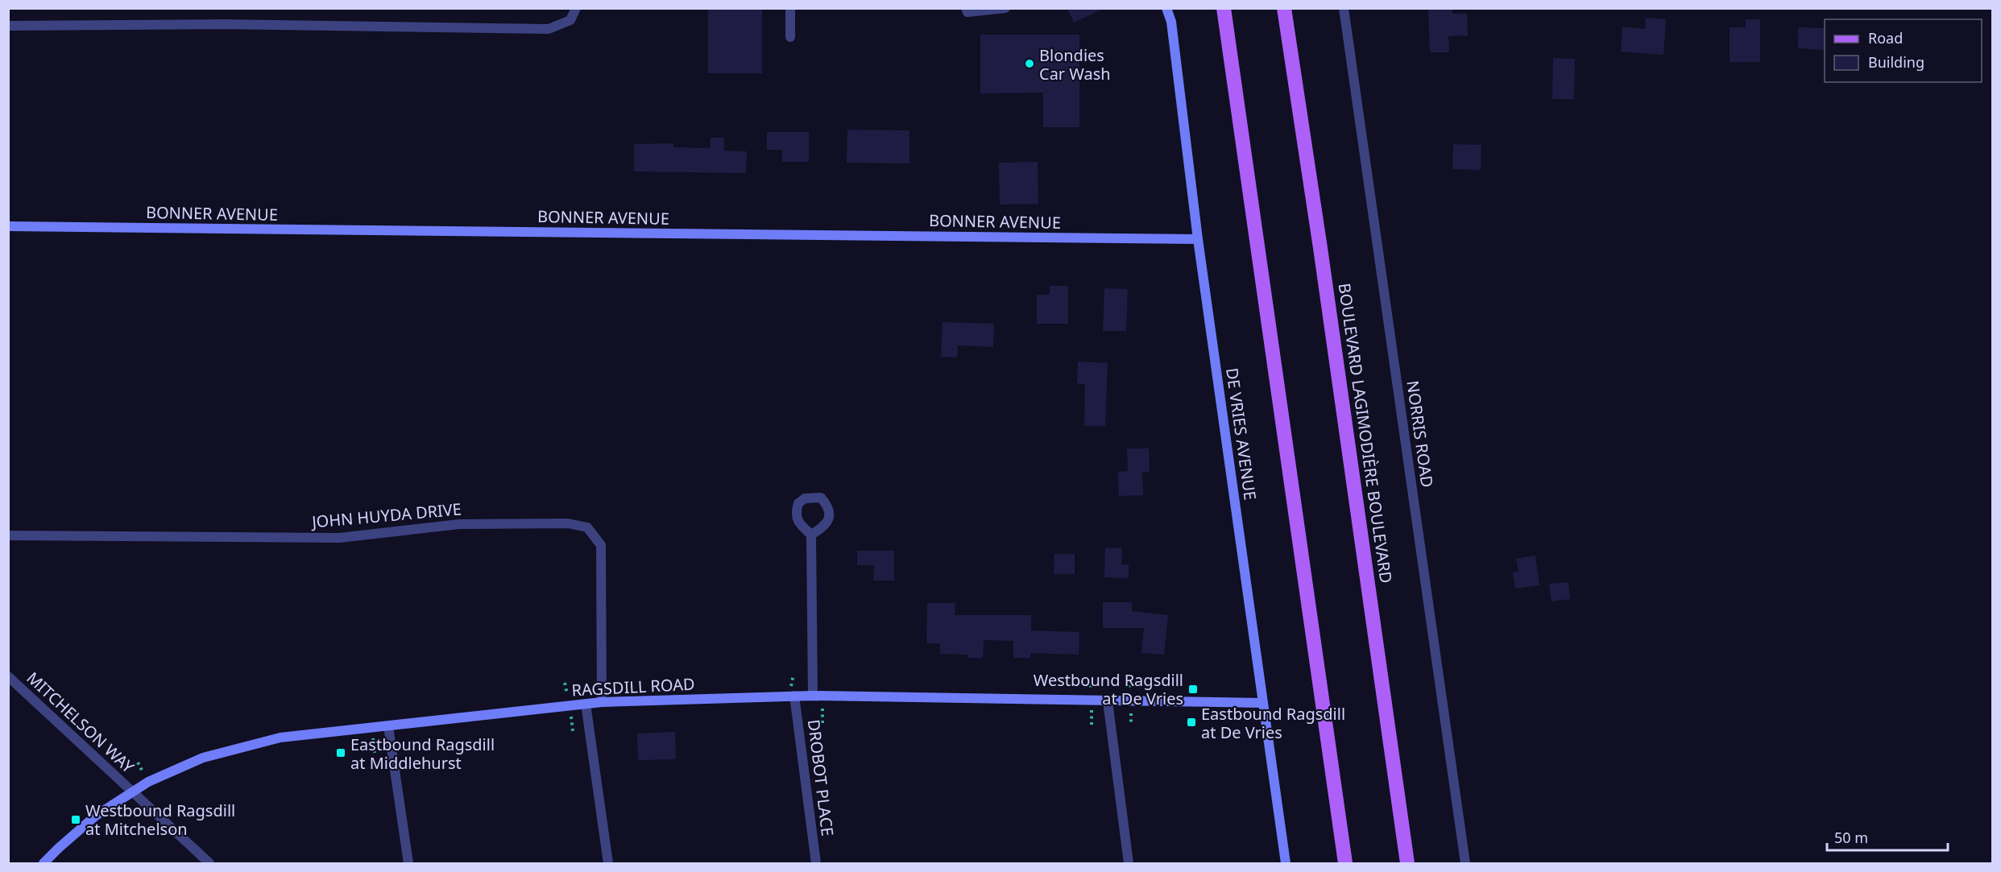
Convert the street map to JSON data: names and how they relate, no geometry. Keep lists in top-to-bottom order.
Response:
{
  "streets": {
    "main road": ["BOULEVARD LAGIMODIÈRE BOULEVARD"],
    "street": [
      "BONNER AVENUE",
      "DE VRIES AVENUE",
      "NORRIS ROAD",
      "JOHN HUYDA DRIVE",
      "RAGSDILL ROAD",
      "MITCHELSON WAY",
      "DROBOT PLACE"
    ]
  },
  "crossings": [
    ["BONNER AVENUE", "DE VRIES AVENUE"],
    ["DE VRIES AVENUE", "RAGSDILL ROAD"],
    ["JOHN HUYDA DRIVE", "RAGSDILL ROAD"],
    ["RAGSDILL ROAD", "MITCHELSON WAY"],
    ["RAGSDILL ROAD", "DROBOT PLACE"]
  ],
  "places": {
    "other": ["Blondies Car Wash"],
    "transit": [
      "Westbound Ragsdill at De Vries",
      "Eastbound Ragsdill at De Vries",
      "Eastbound Ragsdill at Middlehurst",
      "Westbound Ragsdill at Mitchelson"
    ]
  },
  "legend": ["Road", "Building"],
  "scale_bar": "50 m"
}
